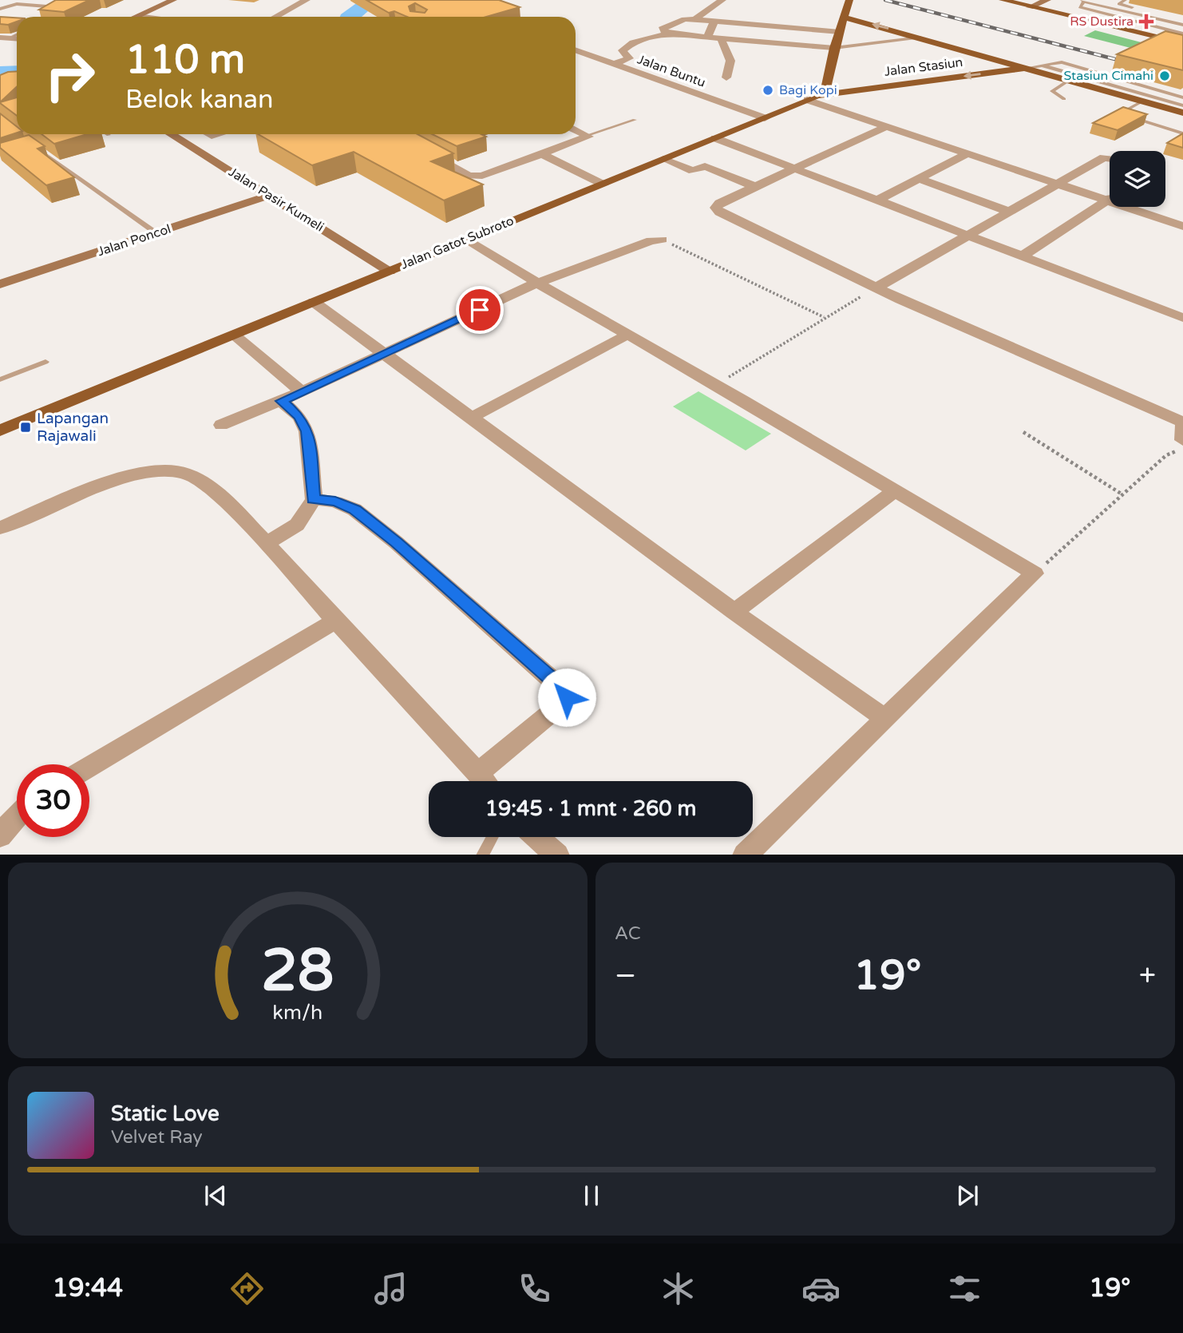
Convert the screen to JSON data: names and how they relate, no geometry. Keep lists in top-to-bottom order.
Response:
{
  "streets": {
    "main road": ["Jalan Stasiun", "Jalan Gatot Subroto"],
    "street": ["Jalan Buntu", "Jalan Pasir Kumeli", "Jalan Poncol"]
  },
  "crossings": [
    ["Jalan Stasiun", "Jalan Gatot Subroto"],
    ["Jalan Buntu", "Jalan Gatot Subroto"],
    ["Jalan Pasir Kumeli", "Jalan Poncol"],
    ["Jalan Pasir Kumeli", "Jalan Gatot Subroto"]
  ],
  "places": {
    "health": ["RS Dustira"],
    "other": ["Stasiun Cimahi", "Bagi Kopi"],
    "transit": ["Lapangan Rajawali"]
  },
  "page": {
    "turn": ["110 m", "Belok kanan"],
    "limit": "30",
    "trip": "19:45 · 1 mnt · 260 m",
    "tile": "AC",
    "heat": ["−", "19°", "+"],
    "song": ["Static Love", "Velvet Ray"],
    "tabs": ["19:44", "19°"],
    "gauge": ["28", "km/h"]
  }
}
